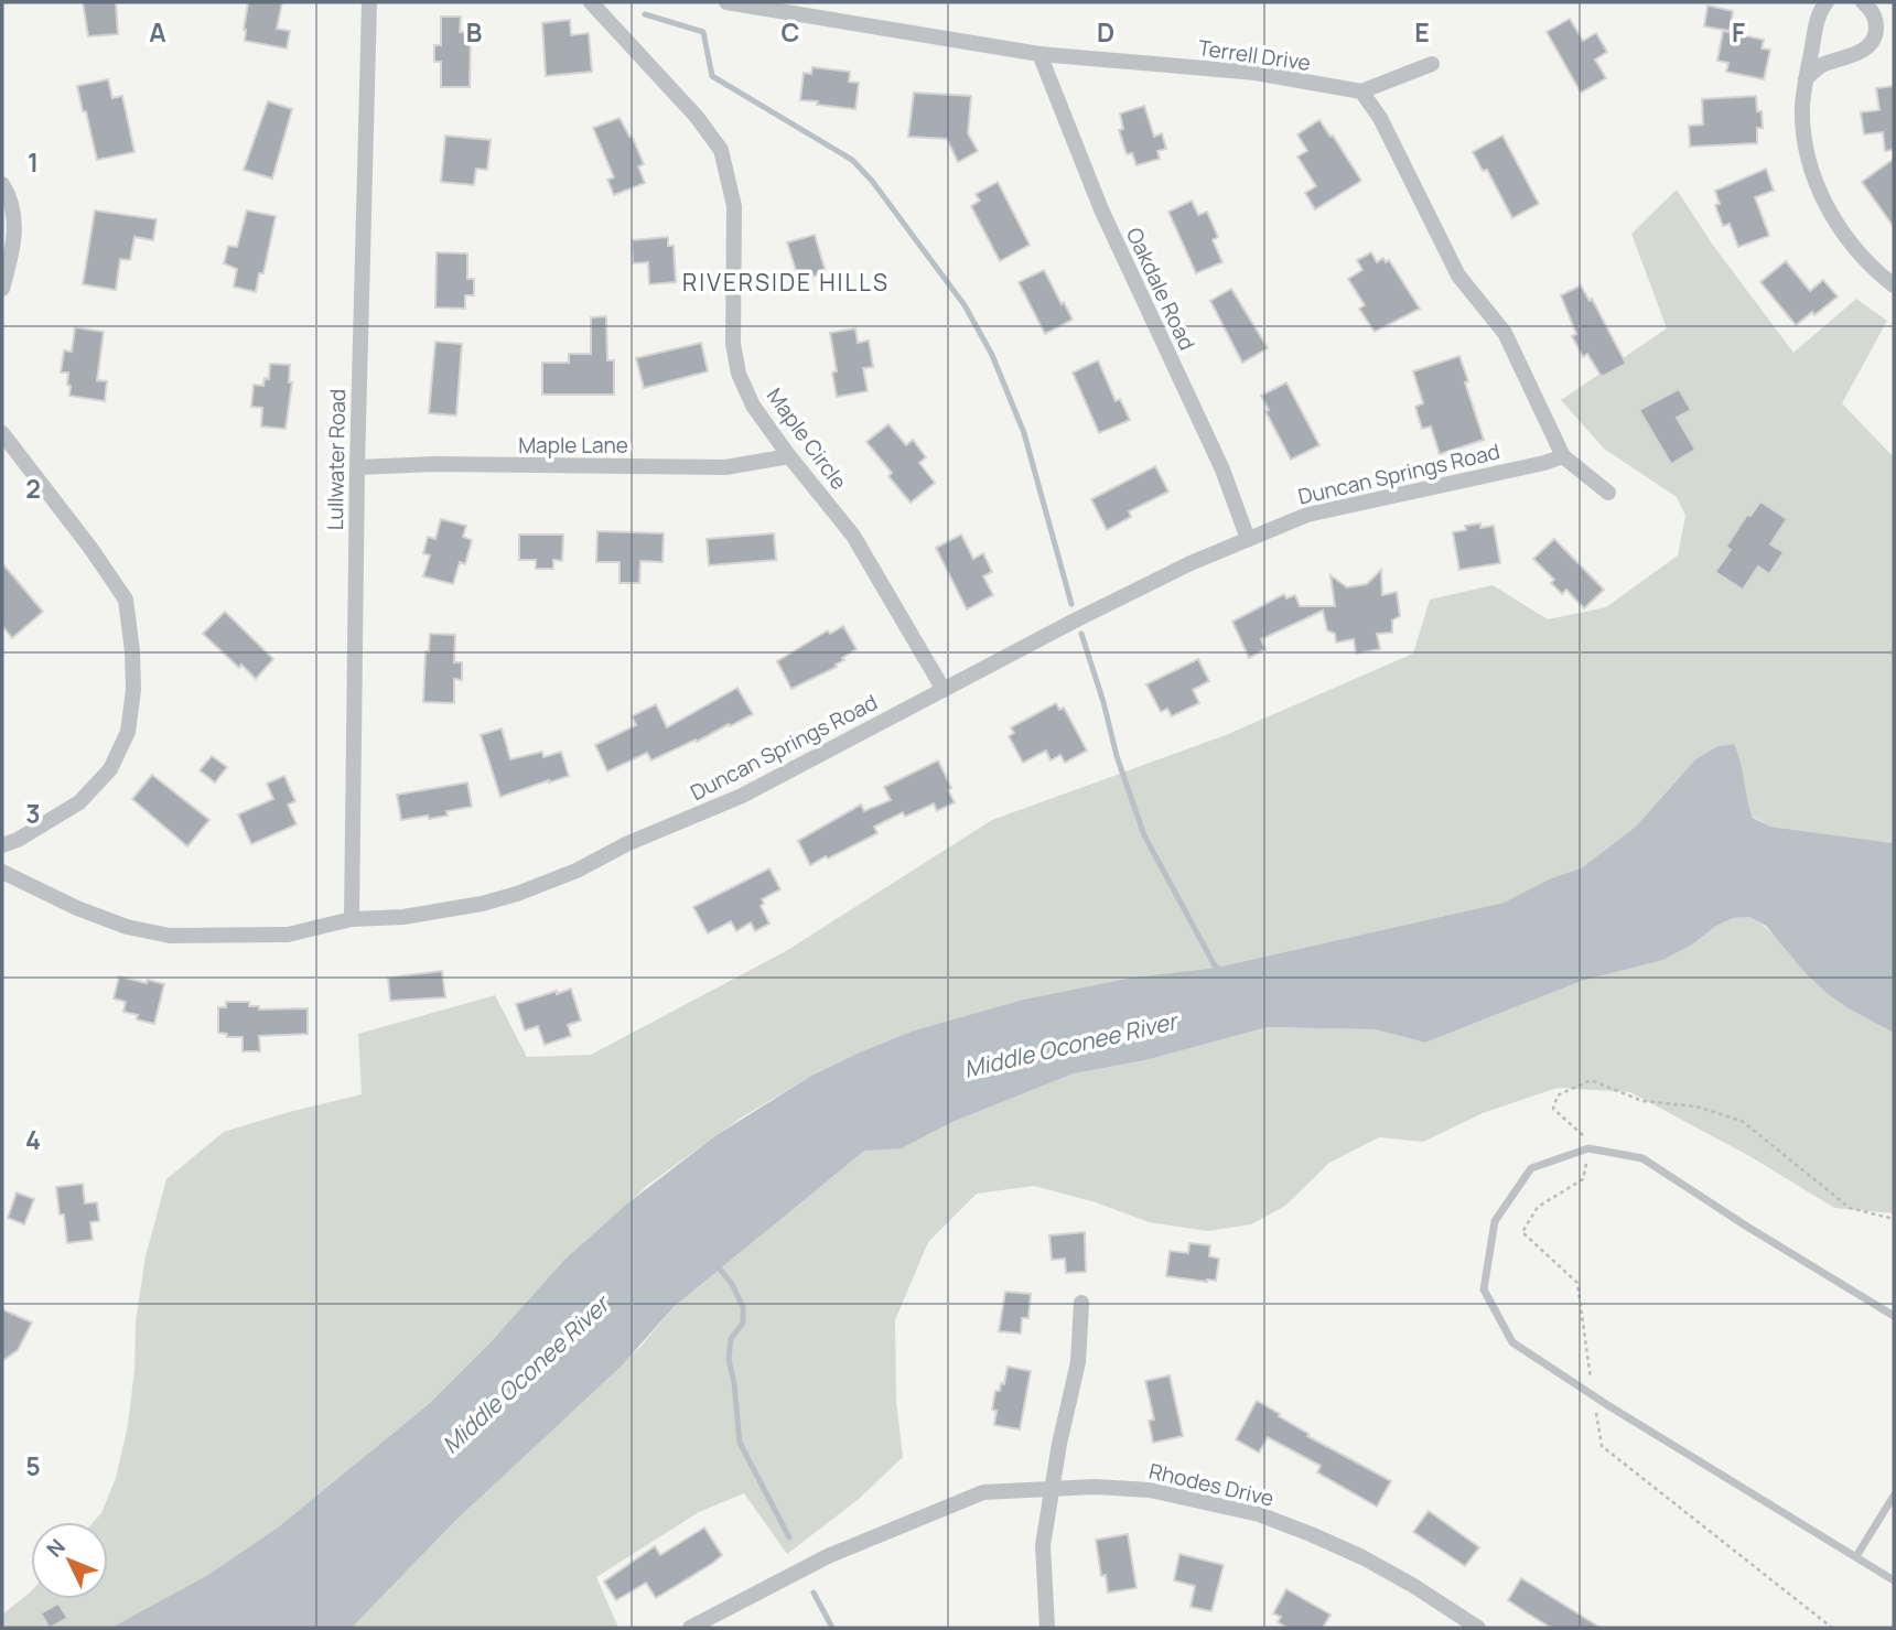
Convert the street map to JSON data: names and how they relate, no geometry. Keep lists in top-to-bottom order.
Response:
{
  "streets": {
    "street": [
      "Terrell Drive",
      "Oakdale Road",
      "Maple Circle",
      "Maple Lane",
      "Lullwater Road",
      "Duncan Springs Road",
      "Rhodes Drive"
    ]
  },
  "crossings": [
    ["Terrell Drive", "Oakdale Road"],
    ["Oakdale Road", "Duncan Springs Road"],
    ["Maple Circle", "Maple Lane"],
    ["Maple Circle", "Duncan Springs Road"],
    ["Maple Lane", "Lullwater Road"],
    ["Lullwater Road", "Duncan Springs Road"]
  ],
  "districts": ["RIVERSIDE HILLS"],
  "water": ["Middle Oconee River"],
  "north": "top left",
  "grid": {
    "columns": [
      "A",
      "B",
      "C",
      "D",
      "E",
      "F"
    ],
    "rows": [
      "1",
      "2",
      "3",
      "4",
      "5"
    ]
  }
}
